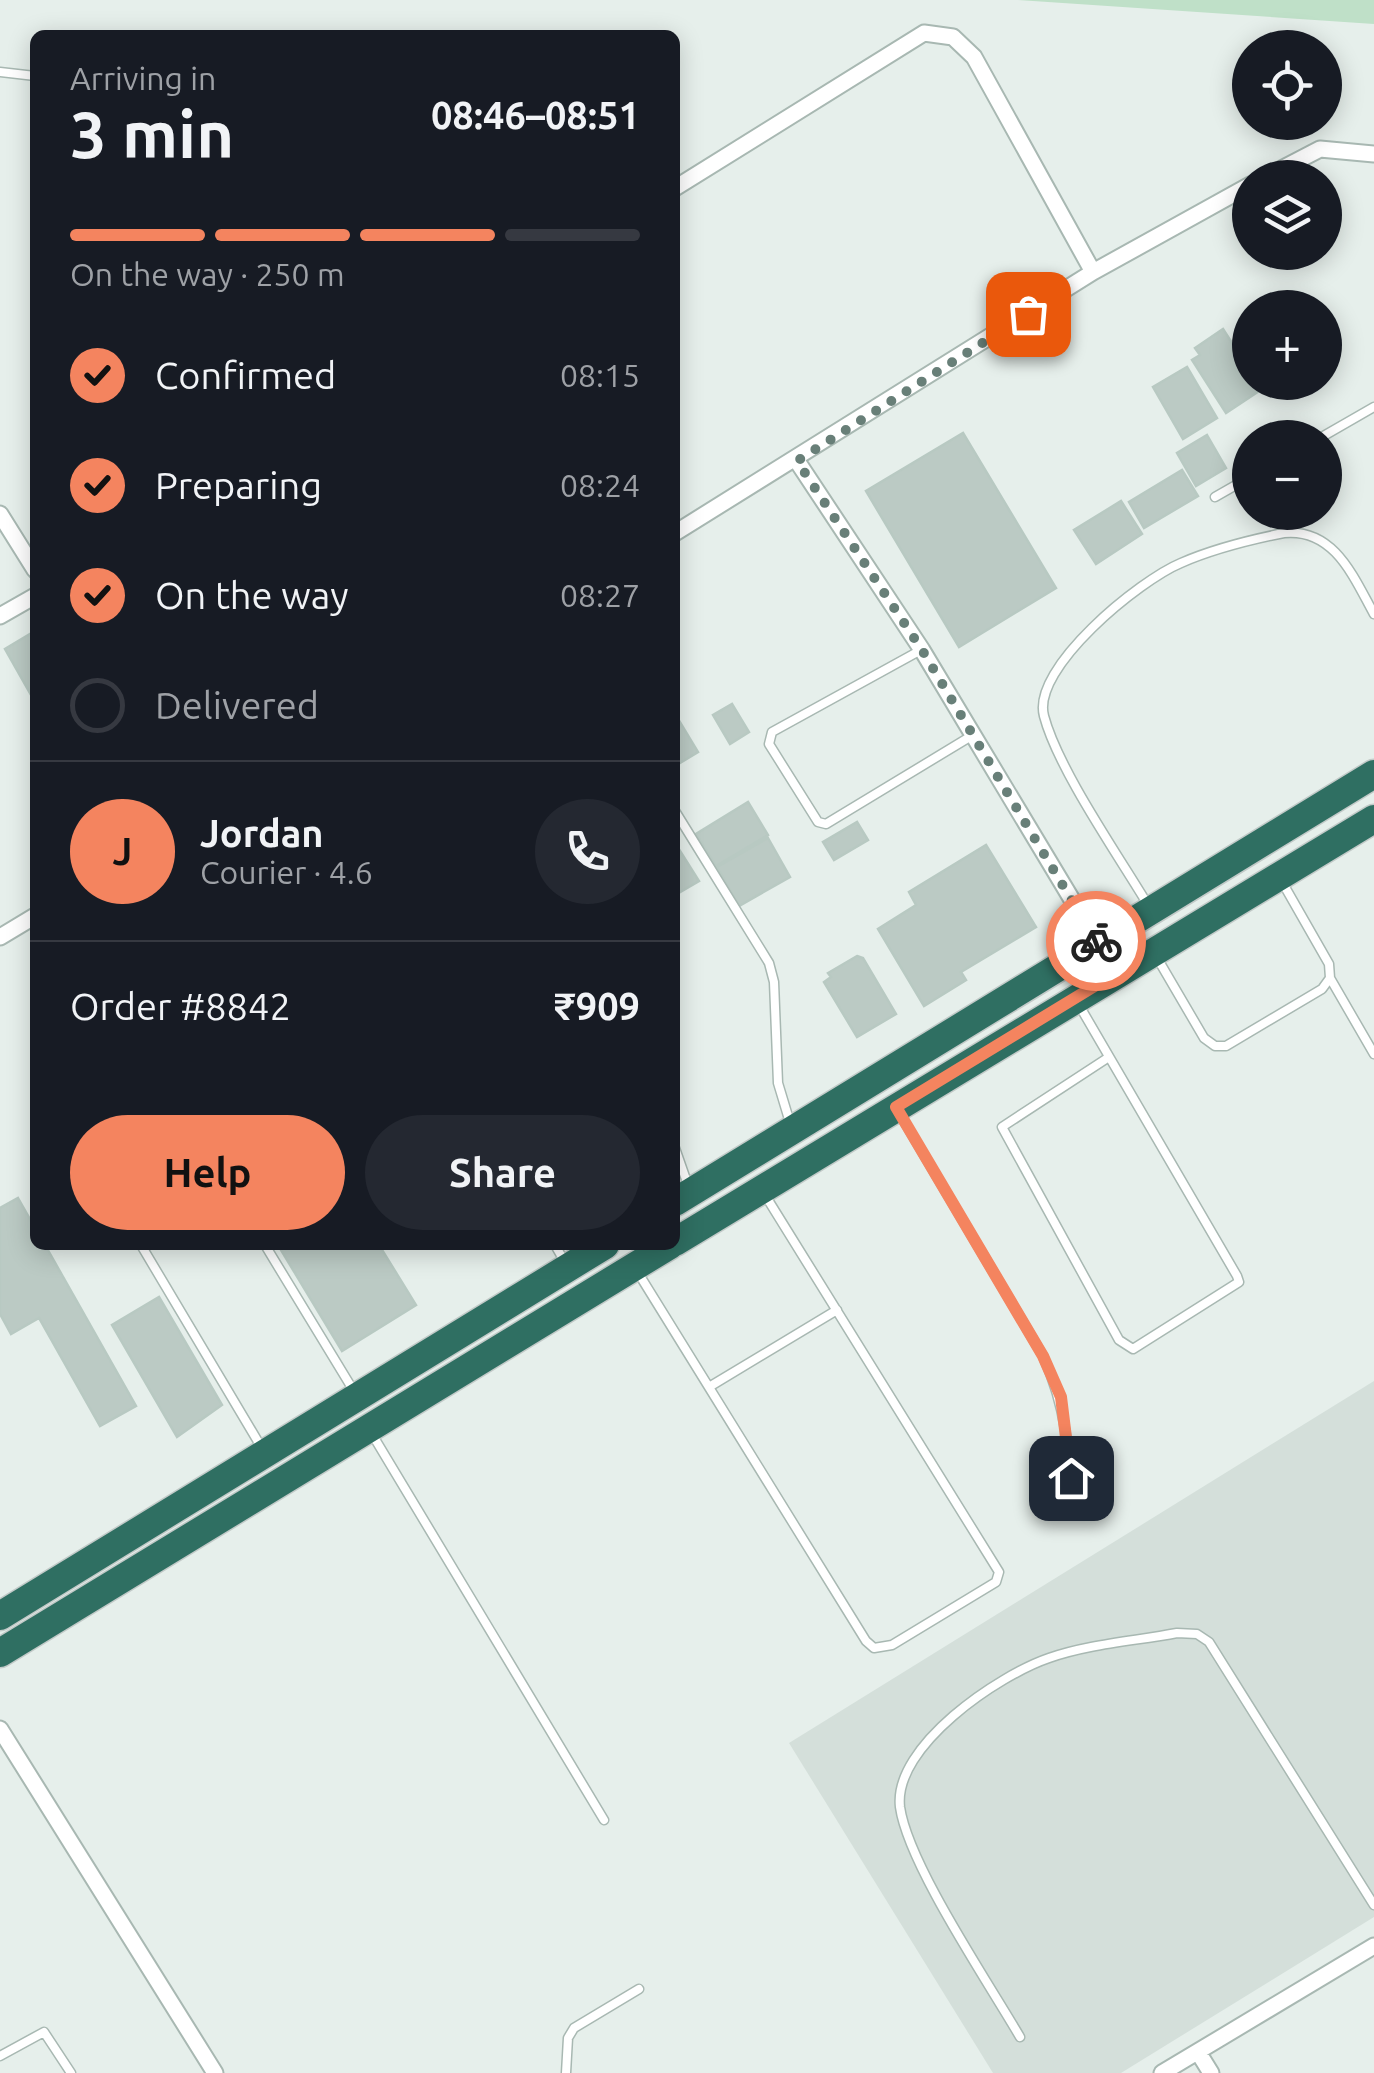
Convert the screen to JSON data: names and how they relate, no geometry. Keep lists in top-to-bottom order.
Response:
{
  "page": {
    "map_buttons": ["+", "−"],
    "heading": ["3 min", "Arriving in", "08:46–08:51"],
    "panel": [
      "Jordan",
      "Courier · 4.6",
      "Order #8842",
      "₹909"
    ],
    "bar": "On the way · 250 m",
    "list": [
      ["Confirmed", "08:15"],
      ["Preparing", "08:24"],
      ["On the way", "08:27"],
      "Delivered"
    ],
    "round": "J",
    "buttons": ["Help", "Share"]
  }
}
